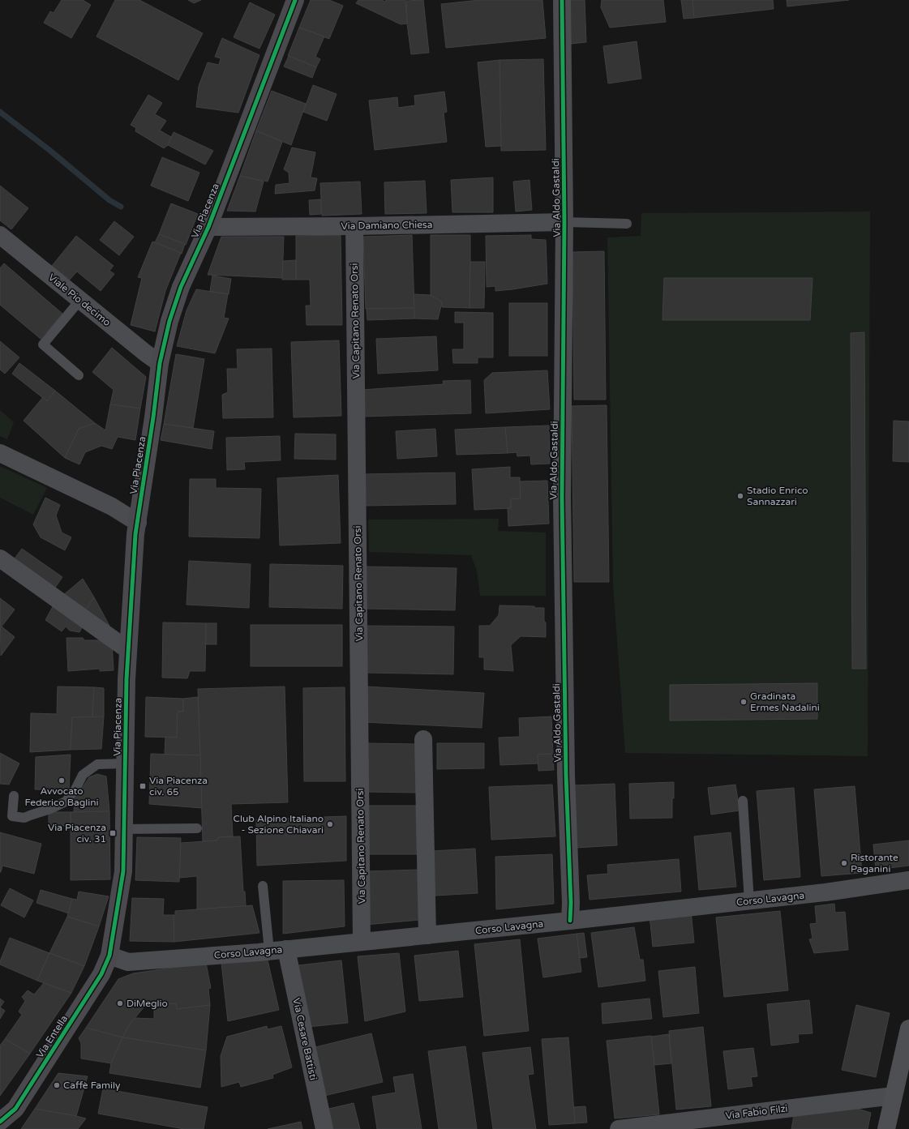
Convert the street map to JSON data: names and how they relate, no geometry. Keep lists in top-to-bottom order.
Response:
{
  "streets": {
    "street": [
      "Via Aldo Gastaldi",
      "Via Piacenza",
      "Via Damiano Chiesa",
      "Viale Pio decimo",
      "Via Capitano Renato Orsi",
      "Corso Lavagna",
      "Via Entella",
      "Via Cesare Battisti",
      "Via Fabio Filzi"
    ]
  },
  "crossings": [
    ["Via Aldo Gastaldi", "Via Damiano Chiesa"],
    ["Via Aldo Gastaldi", "Corso Lavagna"],
    ["Via Piacenza", "Via Damiano Chiesa"],
    ["Via Piacenza", "Viale Pio decimo"],
    ["Via Piacenza", "Corso Lavagna"],
    ["Via Piacenza", "Via Entella"],
    ["Via Damiano Chiesa", "Via Capitano Renato Orsi"],
    ["Via Capitano Renato Orsi", "Corso Lavagna"],
    ["Corso Lavagna", "Via Entella"],
    ["Corso Lavagna", "Via Cesare Battisti"]
  ],
  "places": {
    "other": [
      "Stadio Enrico Sannazzari",
      "Gradinata Ermes Nadalini",
      "Avvocato Federico Baglini",
      "Club Alpino Italiano - Sezione Chiavari",
      "Ristorante Paganini",
      "DiMeglio",
      "Caffè Family"
    ],
    "transit": ["Via Piacenza civ. 65", "Via Piacenza civ. 31"]
  }
}
